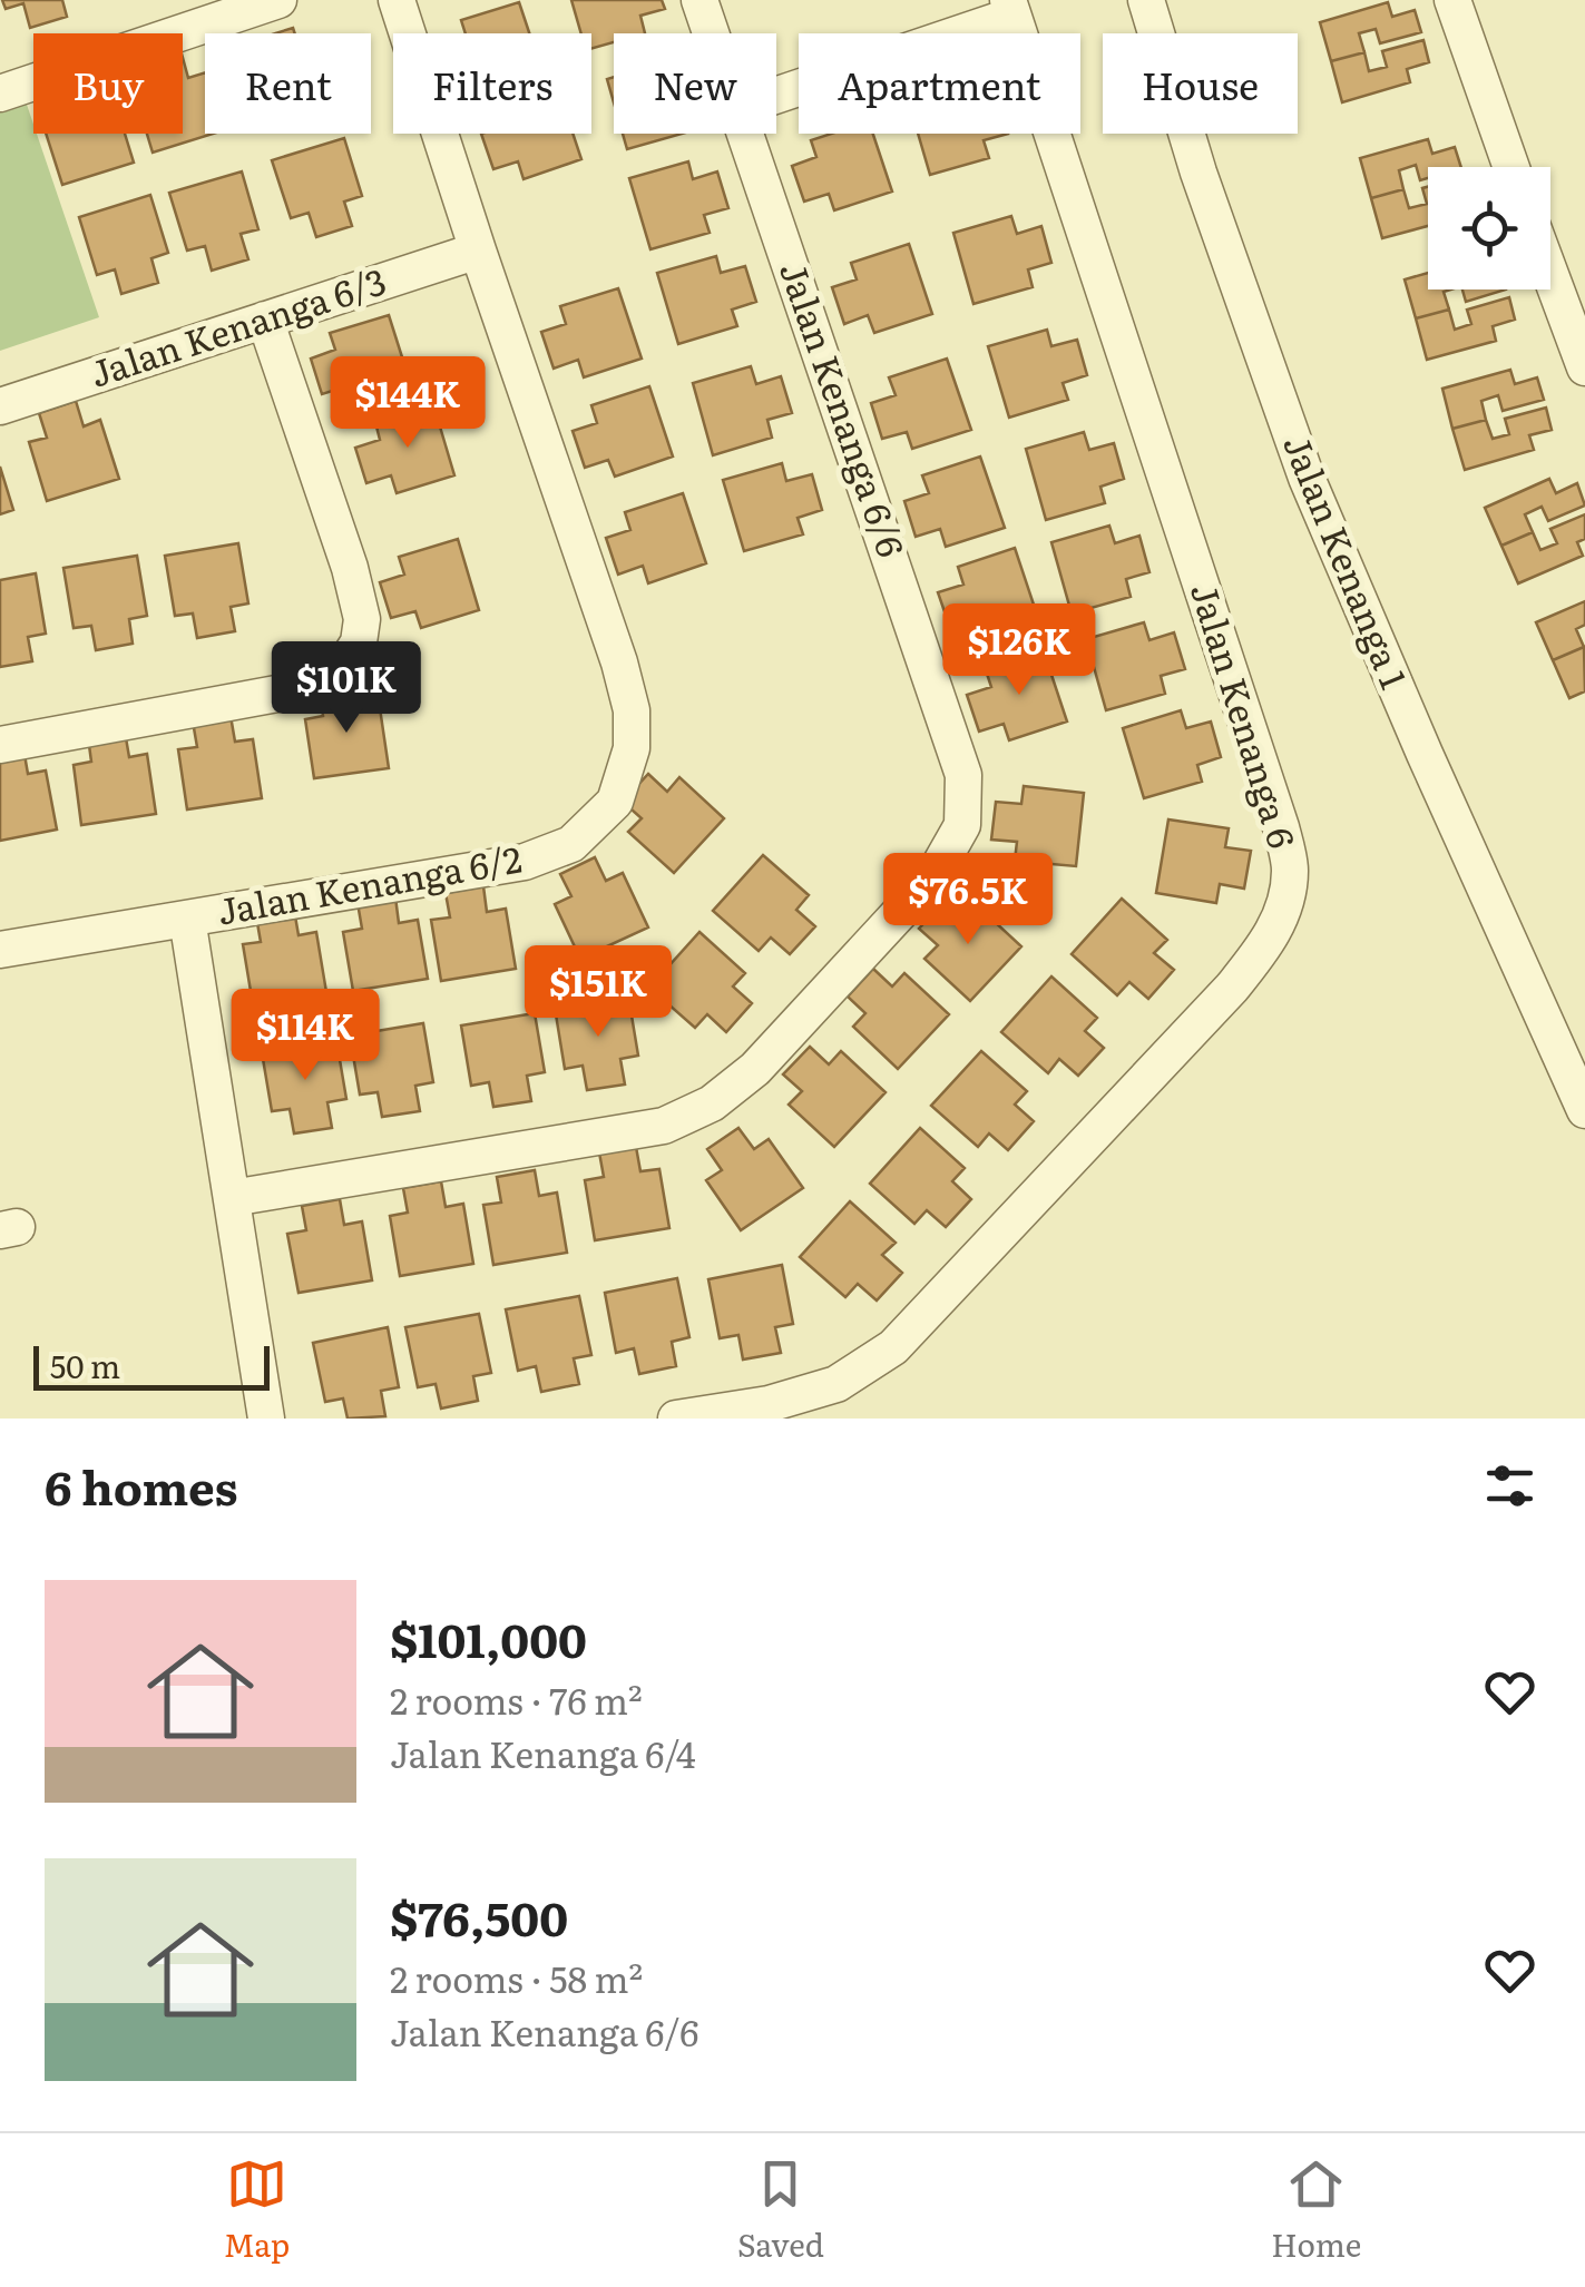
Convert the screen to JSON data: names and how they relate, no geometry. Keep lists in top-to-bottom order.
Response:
{
  "streets": {
    "street": [
      "Jalan Kenanga 6/3",
      "Jalan Kenanga 6/6",
      "Jalan Kenanga 1",
      "Jalan Kenanga 6",
      "Jalan Kenanga 6/2"
    ]
  },
  "crossings": [
    ["Jalan Kenanga 6/3", "Jalan Kenanga 6/2"]
  ],
  "scale_bar": "50 m",
  "page": {
    "chip": [
      "Buy",
      "Rent",
      "Filters",
      "New",
      "Apartment",
      "House"
    ],
    "price": [
      "$144K",
      "$126K",
      "$101K",
      "$76.5K",
      "$151K",
      "$114K"
    ],
    "scale": "50 m",
    "heading": "6 homes",
    "list": [
      {
        "name": "$101,000",
        "note": "2 rooms · 76 m² · Jalan Kenanga 6/4"
      },
      {
        "name": "$76,500",
        "note": "2 rooms · 58 m² · Jalan Kenanga 6/6"
      }
    ],
    "tabs": ["Map", "Saved", "Home"]
  }
}
